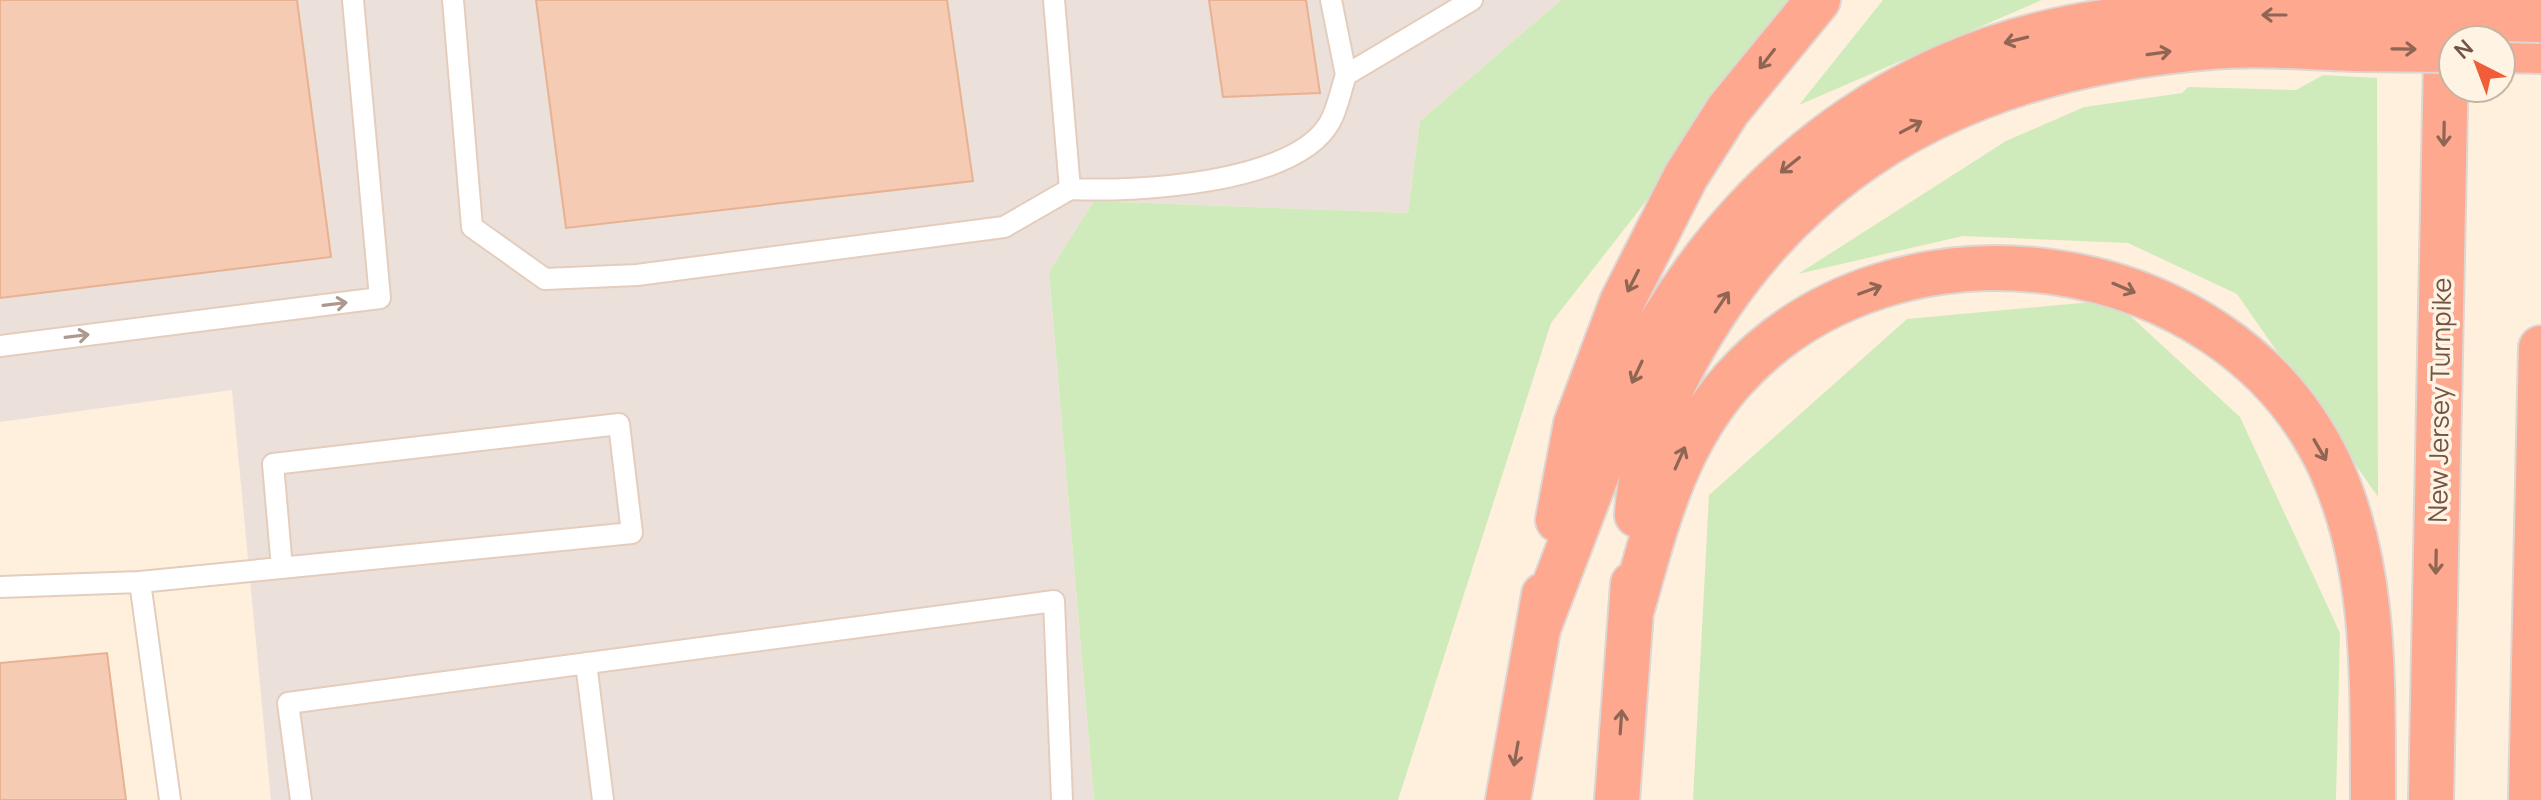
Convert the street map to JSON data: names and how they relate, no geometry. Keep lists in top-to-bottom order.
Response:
{
  "streets": {
    "highway": ["New Jersey Turnpike"]
  },
  "north": "top left"
}
